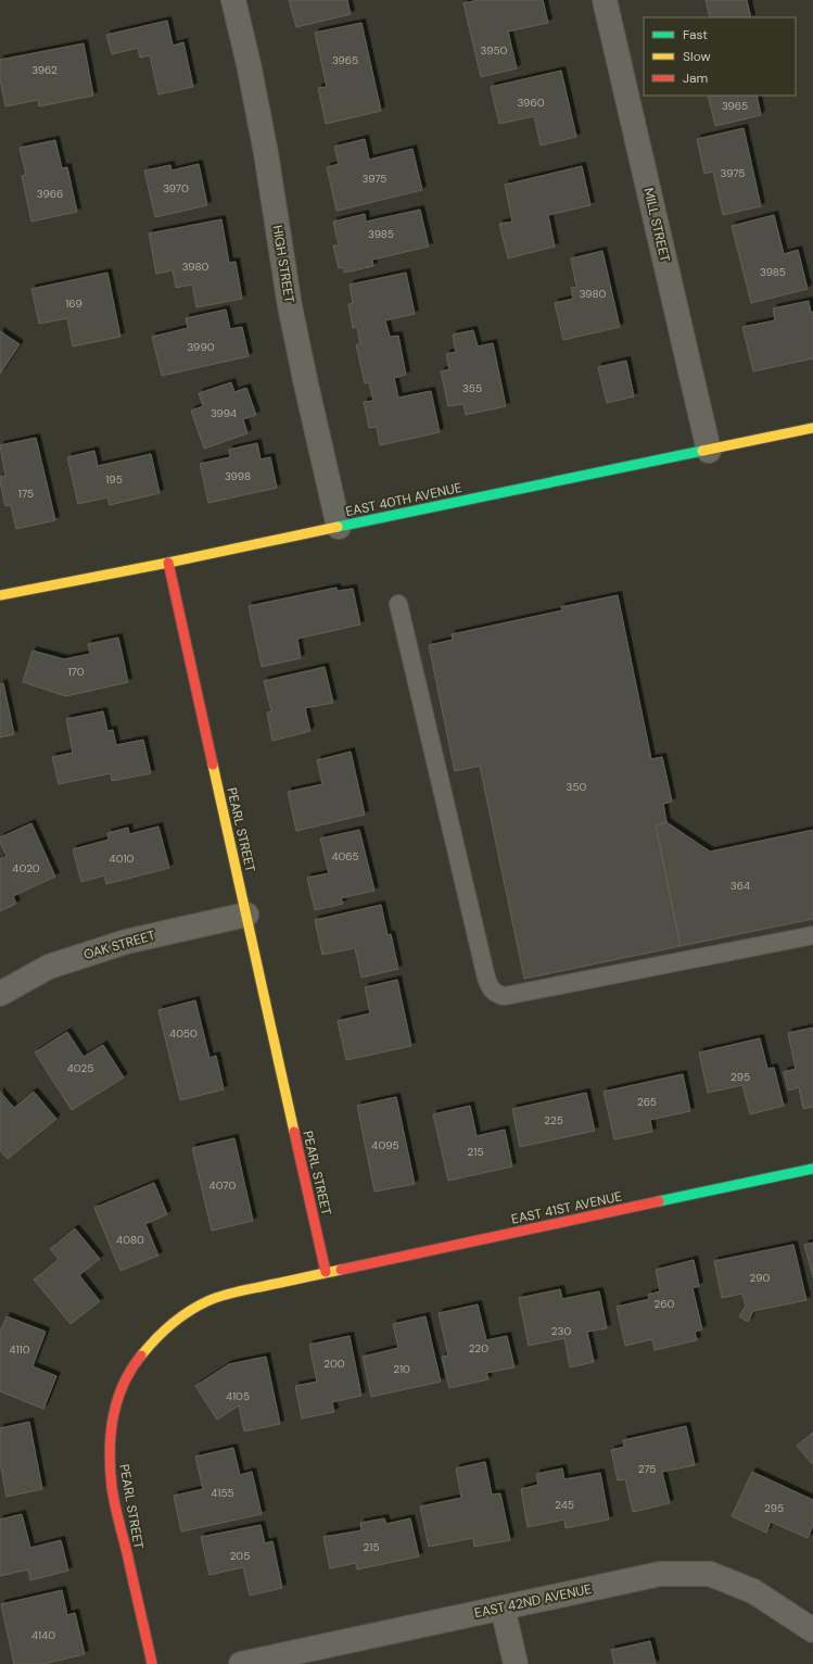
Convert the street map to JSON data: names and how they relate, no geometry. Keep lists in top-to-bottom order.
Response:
{
  "streets": {
    "street": [
      "MILL STREET",
      "HIGH STREET",
      "EAST 40TH AVENUE",
      "PEARL STREET",
      "OAK STREET",
      "EAST 41ST AVENUE",
      "EAST 42ND AVENUE"
    ]
  },
  "crossings": [
    ["MILL STREET", "EAST 40TH AVENUE"],
    ["HIGH STREET", "EAST 40TH AVENUE"],
    ["EAST 40TH AVENUE", "PEARL STREET"],
    ["PEARL STREET", "OAK STREET"],
    ["PEARL STREET", "EAST 41ST AVENUE"]
  ],
  "house_numbers": [
    "3950",
    "3965",
    "3962",
    "3960",
    "3965",
    "3975",
    "3975",
    "3970",
    "3966",
    "3985",
    "3980",
    "3985",
    "3980",
    "169",
    "3990",
    "355",
    "3994",
    "3998",
    "195",
    "175",
    "170",
    "350",
    "4065",
    "4010",
    "4020",
    "364",
    "4050",
    "4025",
    "295",
    "265",
    "225",
    "4095",
    "215",
    "4070",
    "4080",
    "290",
    "260",
    "230",
    "220",
    "4110",
    "200",
    "210",
    "4105",
    "275",
    "4155",
    "245",
    "295",
    "215",
    "205",
    "4140"
  ],
  "legend": ["Fast", "Slow", "Jam"]
}
